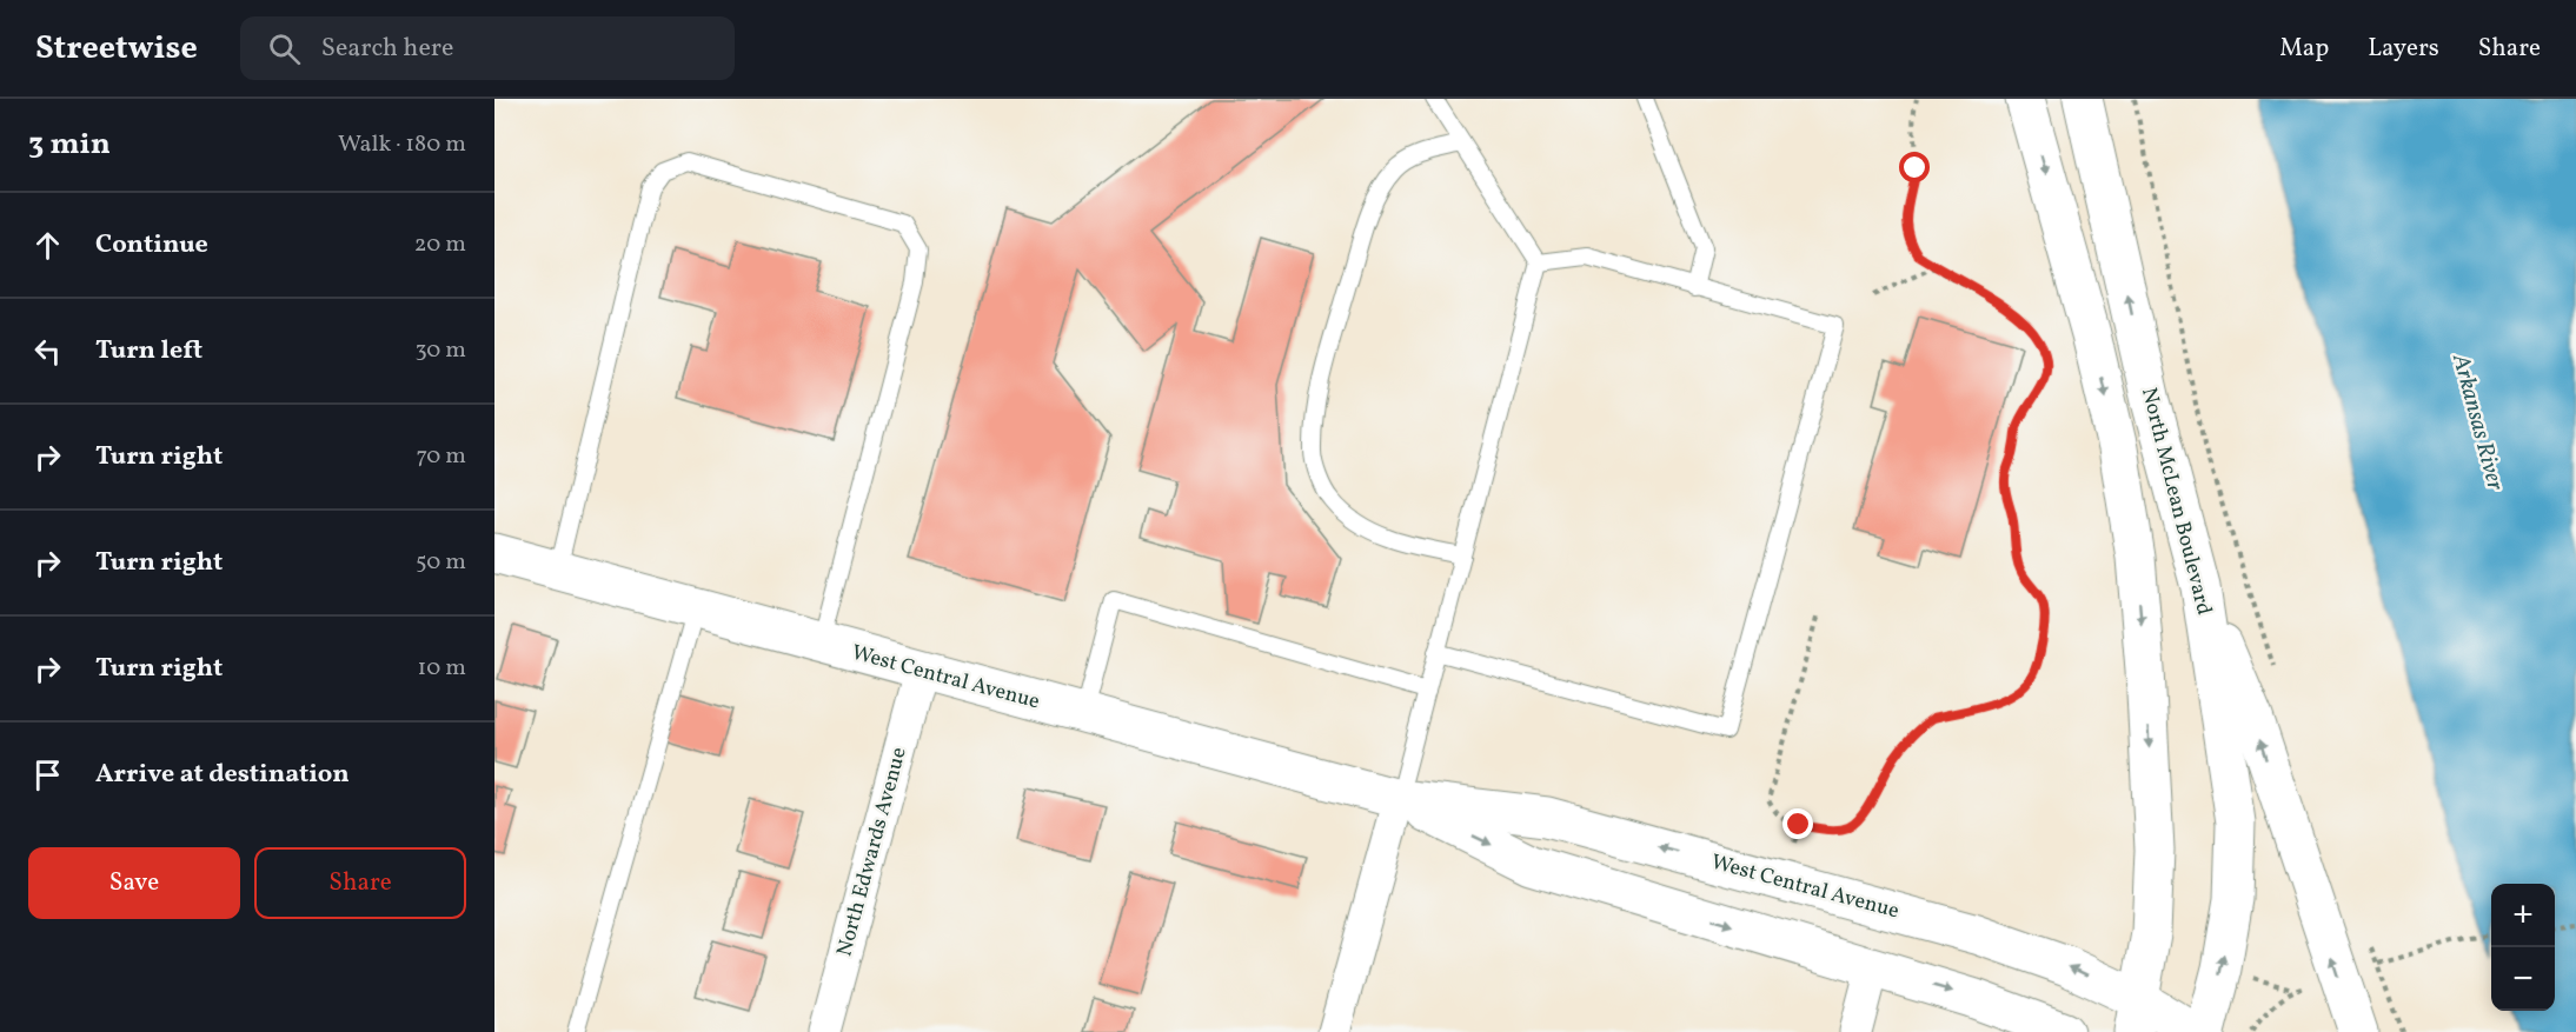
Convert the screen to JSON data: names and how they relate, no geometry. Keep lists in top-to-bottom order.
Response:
{
  "streets": {
    "main road": ["North McLean Boulevard", "West Central Avenue"],
    "street": ["North Edwards Avenue"]
  },
  "crossings": [
    ["North McLean Boulevard", "West Central Avenue"],
    ["West Central Avenue", "North Edwards Avenue"]
  ],
  "water": ["Arkansas River"],
  "page": {
    "header": "Streetwise",
    "search": "Search here",
    "nav": ["Map", "Layers", "Share"],
    "heading": ["3 min", "Walk · 180 m"],
    "list": [
      ["Continue", "20 m"],
      ["Turn left", "30 m"],
      ["Turn right", "70 m"],
      ["Turn right", "50 m"],
      ["Turn right", "10 m"],
      "Arrive at destination"
    ],
    "buttons": ["Save", "Share"],
    "map_buttons": ["+", "−"]
  }
}
